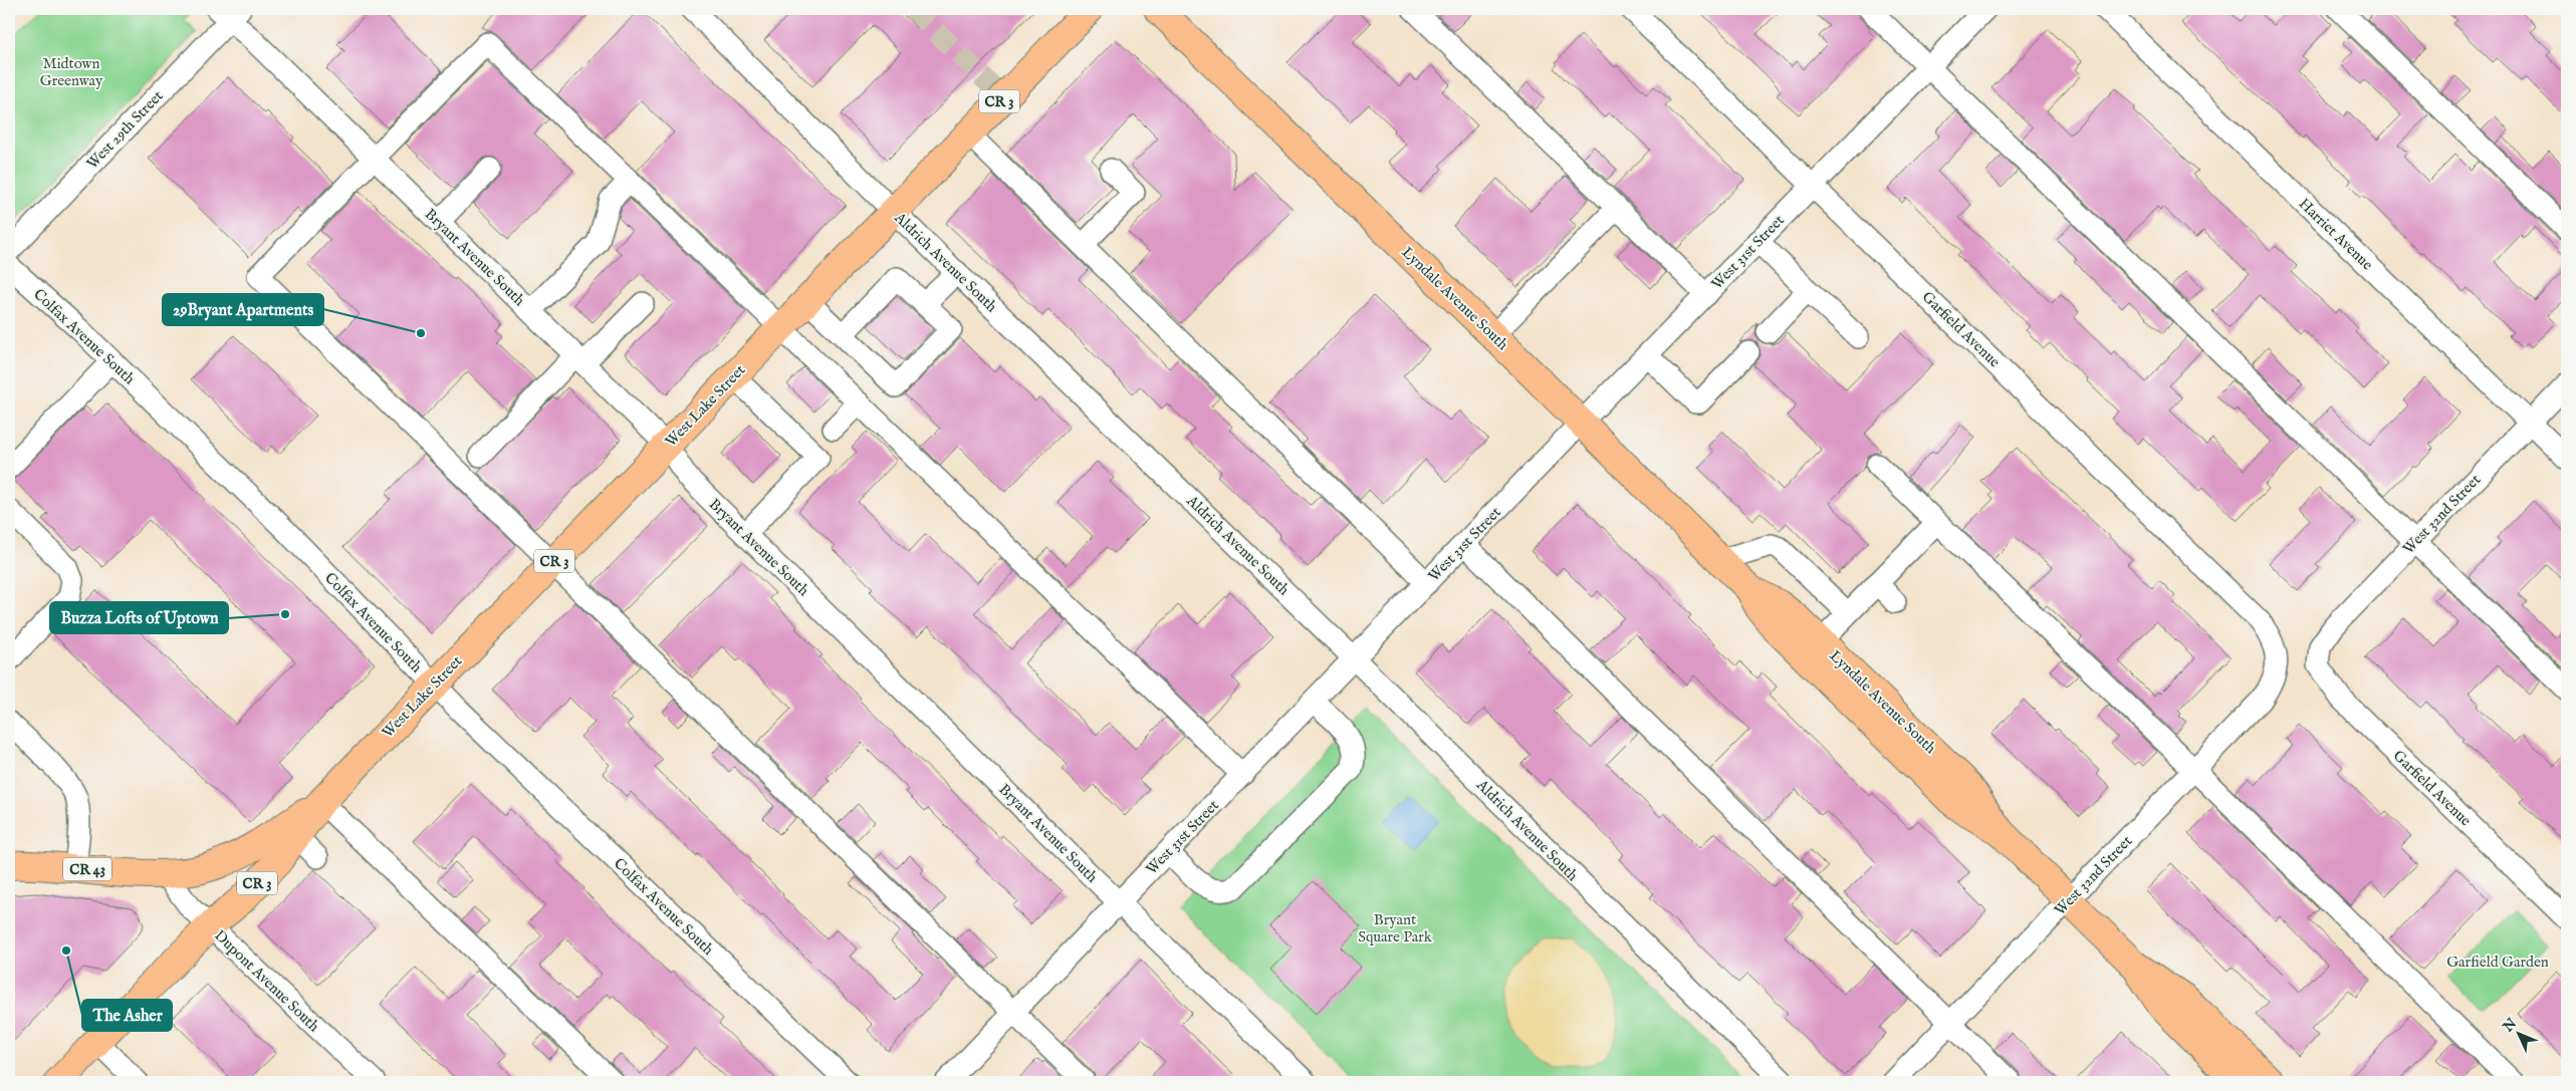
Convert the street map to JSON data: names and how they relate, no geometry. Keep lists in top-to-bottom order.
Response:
{
  "streets": {
    "main road": [
      "CR 3",
      "Lyndale Avenue South",
      "West Lake Street",
      "CR 43"
    ],
    "street": [
      "West 29th Street",
      "Harriet Avenue",
      "West 31st Street",
      "Bryant Avenue South",
      "Aldrich Avenue South",
      "Garfield Avenue",
      "Colfax Avenue South",
      "West 32nd Street",
      "Dupont Avenue South"
    ]
  },
  "crossings": [
    ["West 29th Street", "Bryant Avenue South"],
    ["Harriet Avenue", "West 32nd Street"],
    ["West 31st Street", "Bryant Avenue South"],
    ["West 31st Street", "Aldrich Avenue South"],
    ["West 31st Street", "Lyndale Avenue South"],
    ["West 31st Street", "Garfield Avenue"],
    ["Bryant Avenue South", "West Lake Street"],
    ["Aldrich Avenue South", "West Lake Street"],
    ["Lyndale Avenue South", "West 32nd Street"],
    ["Garfield Avenue", "West 32nd Street"],
    ["Colfax Avenue South", "West Lake Street"],
    ["West Lake Street", "CR 43"],
    ["West Lake Street", "Dupont Avenue South"],
    ["CR 43", "Dupont Avenue South"]
  ],
  "parks": ["Midtown Greenway", "Bryant Square Park", "Garfield Garden"],
  "places": ["29Bryant Apartments", "Buzza Lofts of Uptown", "The Asher"],
  "north": "top left"
}
